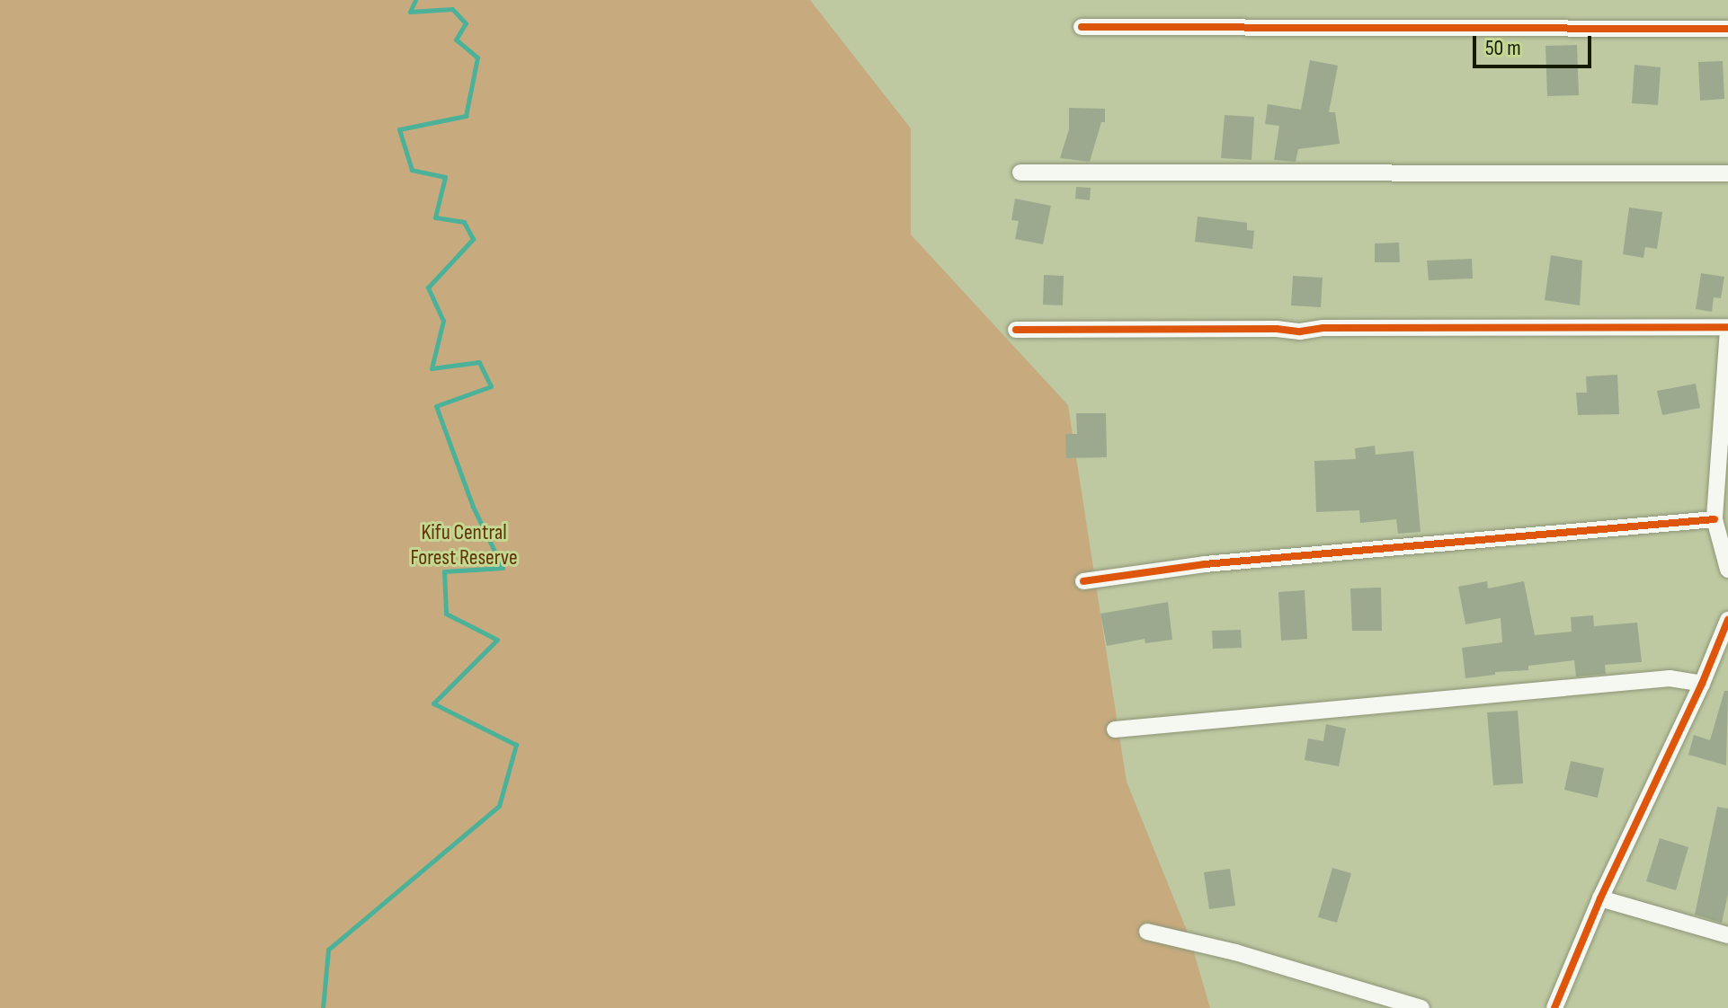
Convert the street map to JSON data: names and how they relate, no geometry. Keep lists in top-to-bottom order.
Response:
{
  "parks": ["Kifu Central Forest Reserve"],
  "scale_bar": "50 m"
}
